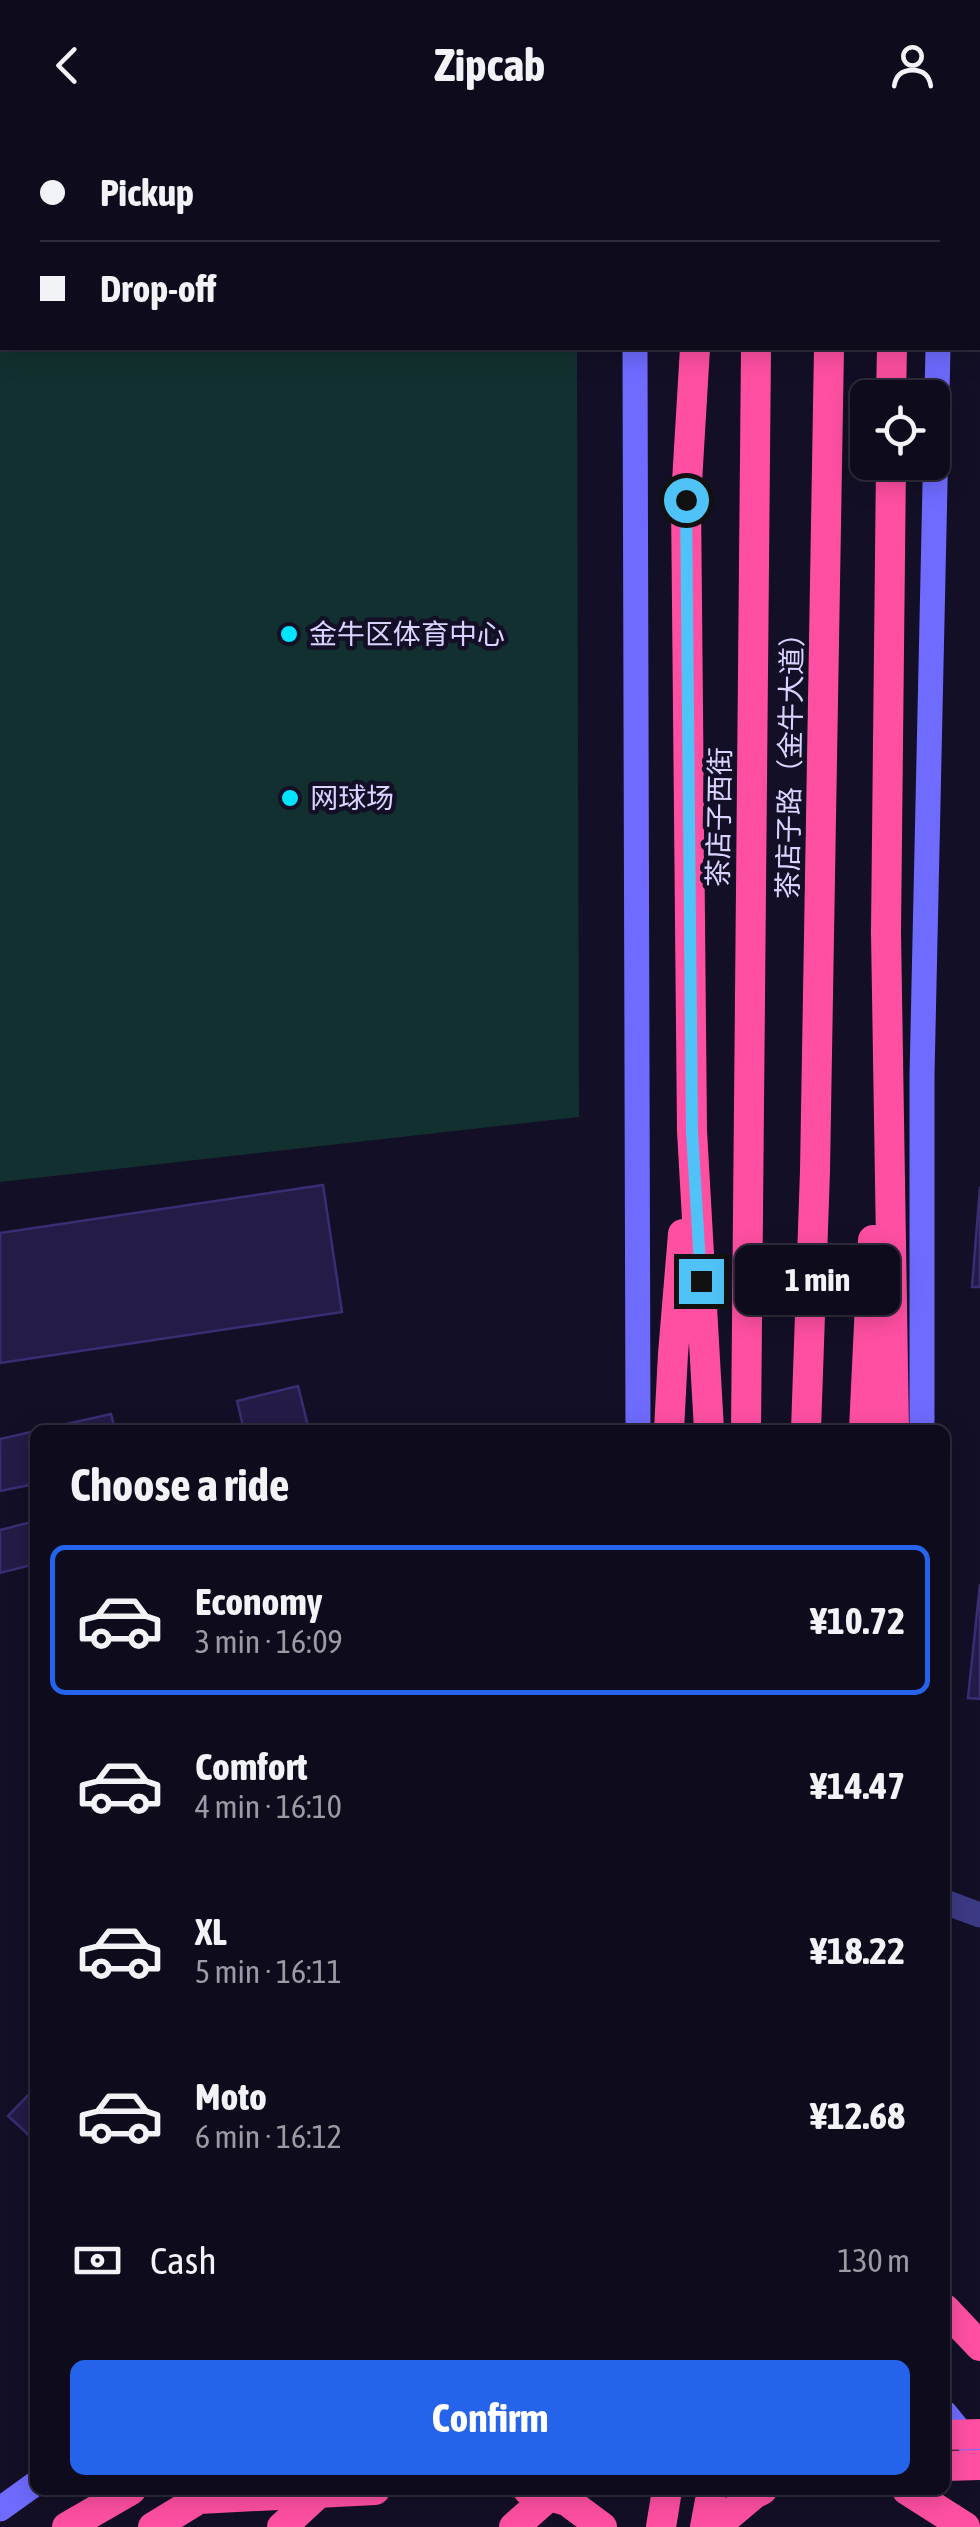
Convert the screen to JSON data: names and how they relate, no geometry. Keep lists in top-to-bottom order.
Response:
{
  "streets": {
    "highway": ["茶店子路（金牛大道）", "茶店子西街"]
  },
  "places": ["金牛区体育中心", "网球场"],
  "page": {
    "header": "Zipcab",
    "banner": ["Pickup", "Drop-off"],
    "bubble": "1 min",
    "heading": "Choose a ride",
    "list": [
      {
        "name": "Economy",
        "note": "3 min · 16:09",
        "value": "¥10.72"
      },
      {
        "name": "Comfort",
        "note": "4 min · 16:10",
        "value": "¥14.47"
      },
      {
        "name": "XL",
        "note": "5 min · 16:11",
        "value": "¥18.22"
      },
      {
        "name": "Moto",
        "note": "6 min · 16:12",
        "value": "¥12.68"
      }
    ],
    "pay": ["Cash", "130 m"],
    "buttons": "Confirm"
  }
}
